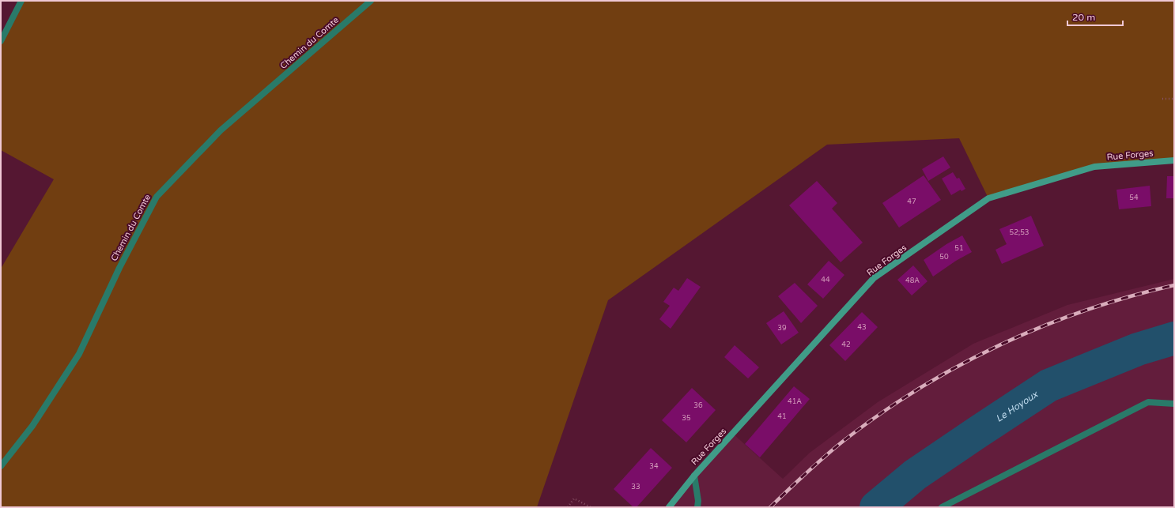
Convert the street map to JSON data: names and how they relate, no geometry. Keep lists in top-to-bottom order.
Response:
{
  "streets": {
    "main road": ["Rue Forges"],
    "street": ["Chemin du Comte"]
  },
  "water": ["Le Hoyoux"],
  "house_numbers": [
    "54",
    "47",
    "52;53",
    "51",
    "50",
    "44",
    "48A",
    "43",
    "39",
    "42",
    "41A",
    "36",
    "41",
    "35",
    "34",
    "33"
  ],
  "scale_bar": "20 m"
}
